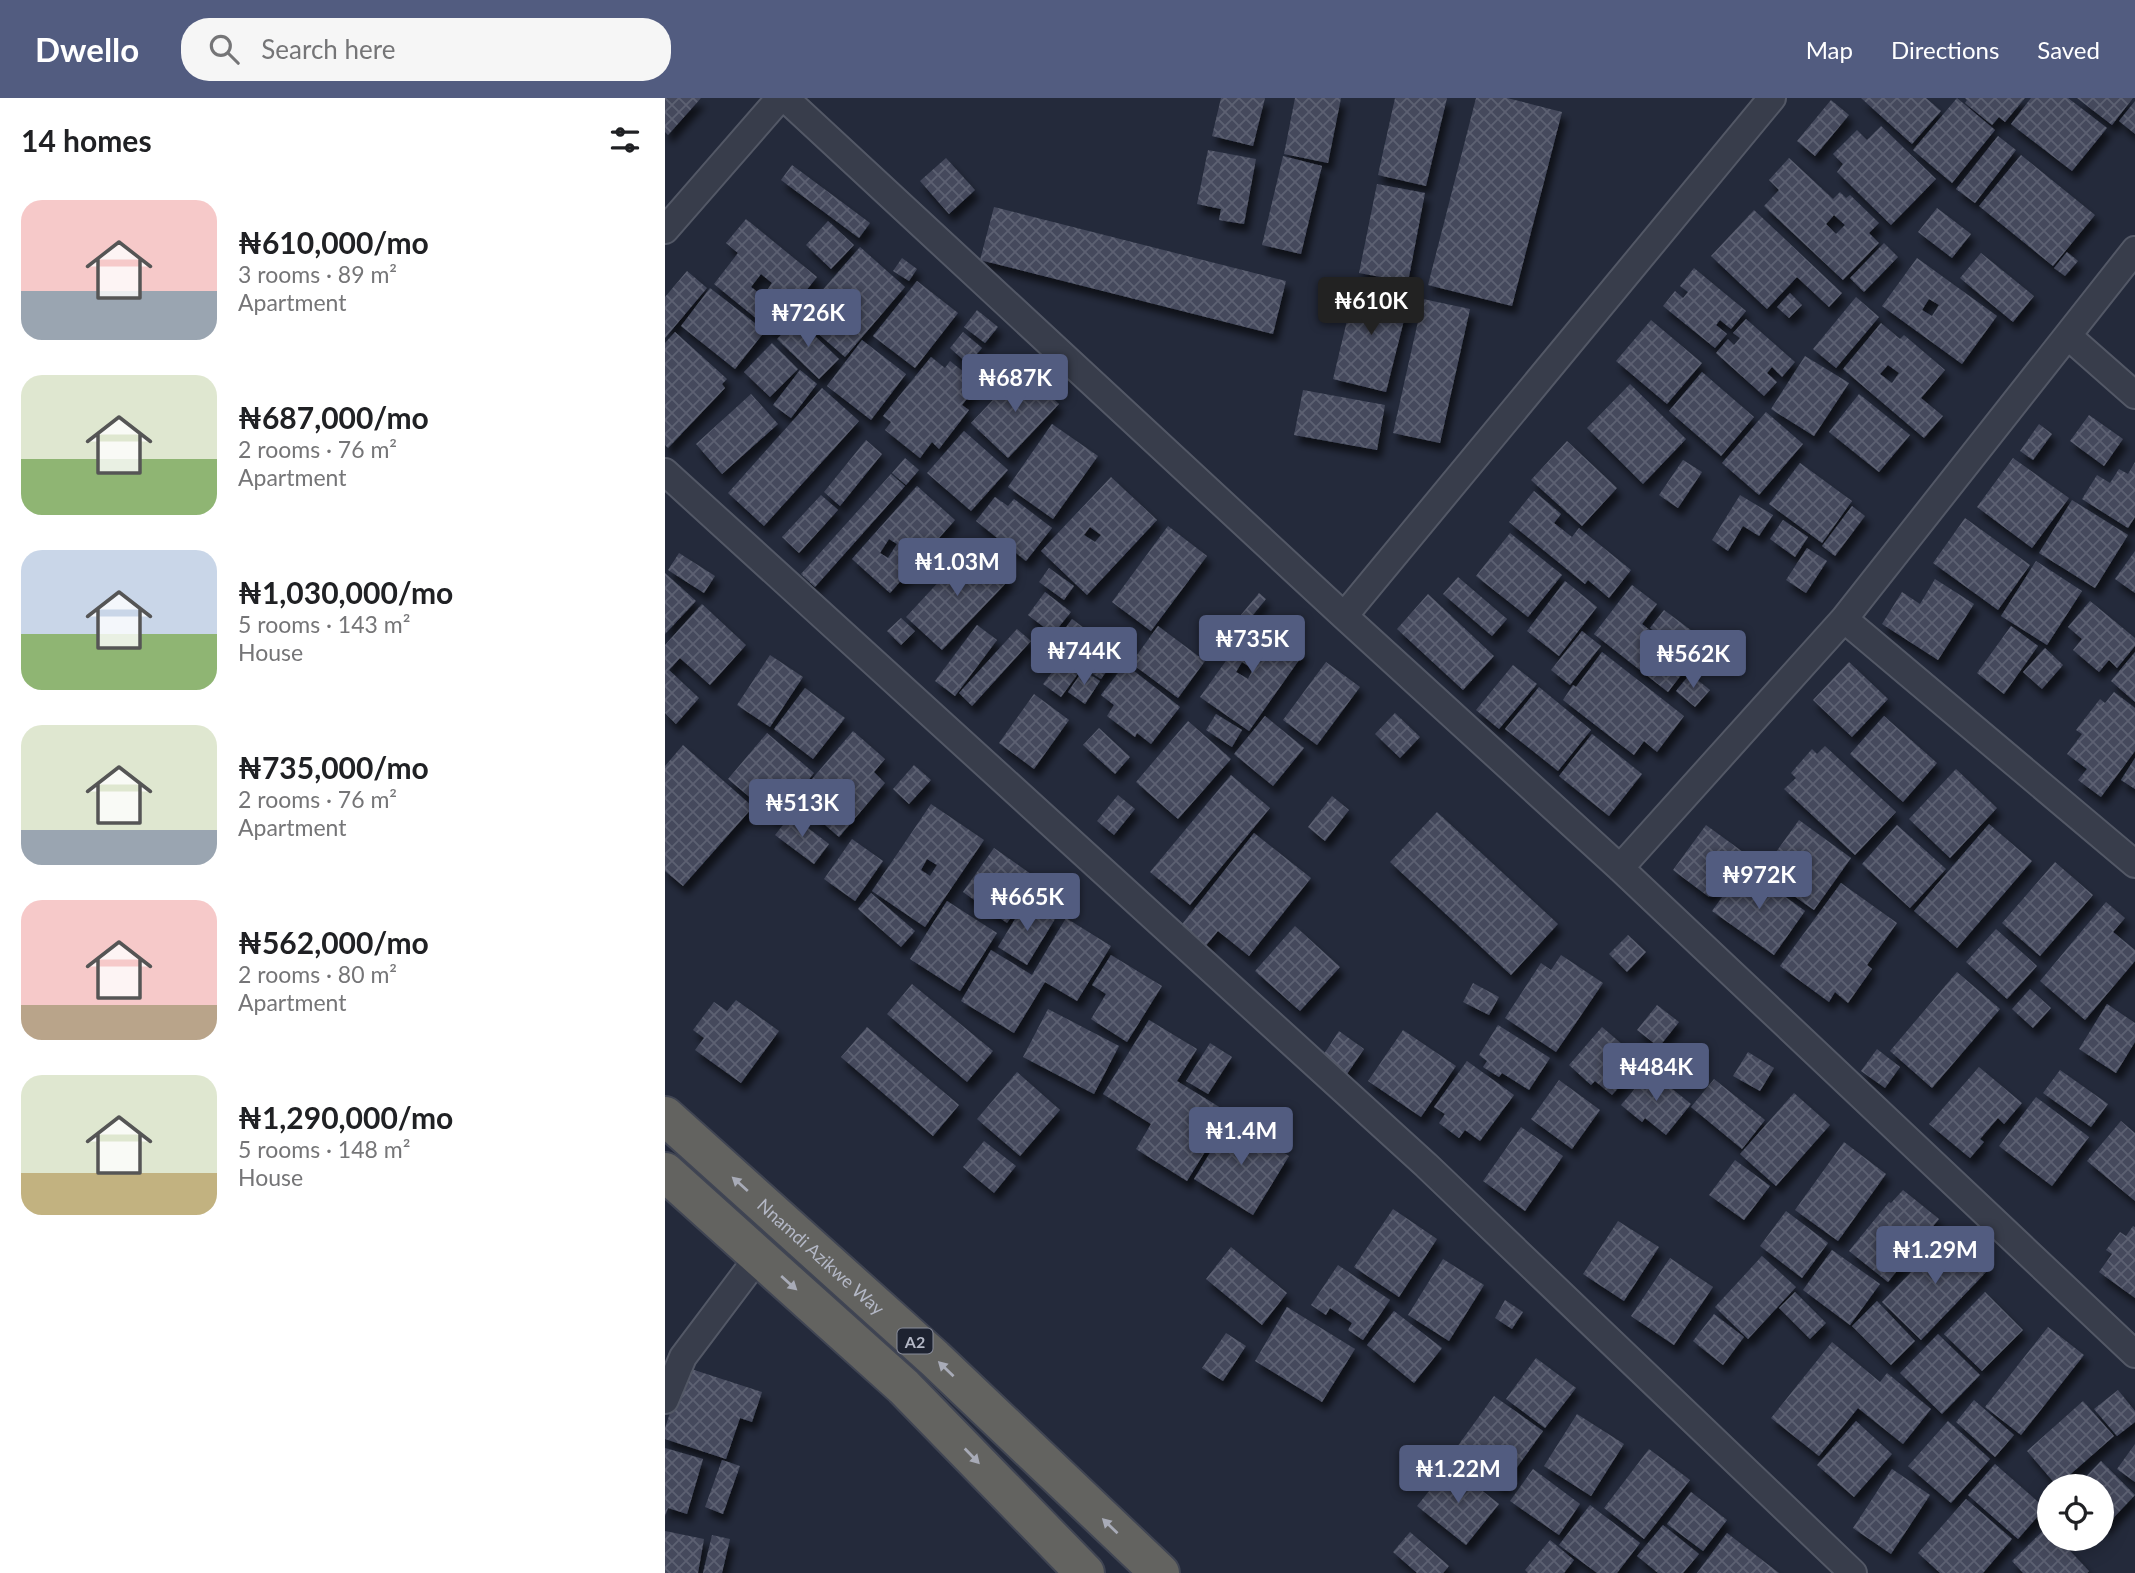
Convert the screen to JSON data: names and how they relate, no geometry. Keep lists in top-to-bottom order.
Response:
{
  "streets": {
    "highway": ["Nnamdi Azikwe Way", "A2"]
  },
  "page": {
    "header": "Dwello",
    "search": "Search here",
    "nav": ["Map", "Directions", "Saved"],
    "heading": "14 homes",
    "list": [
      {
        "name": "₦610,000/mo",
        "note": "3 rooms · 89 m² · Apartment"
      },
      {
        "name": "₦687,000/mo",
        "note": "2 rooms · 76 m² · Apartment"
      },
      {
        "name": "₦1,030,000/mo",
        "note": "5 rooms · 143 m² · House"
      },
      {
        "name": "₦735,000/mo",
        "note": "2 rooms · 76 m² · Apartment"
      },
      {
        "name": "₦562,000/mo",
        "note": "2 rooms · 80 m² · Apartment"
      },
      {
        "name": "₦1,290,000/mo",
        "note": "5 rooms · 148 m² · House"
      }
    ],
    "price": [
      "₦610K",
      "₦726K",
      "₦687K",
      "₦1.03M",
      "₦735K",
      "₦744K",
      "₦562K",
      "₦513K",
      "₦972K",
      "₦665K",
      "₦484K",
      "₦1.4M",
      "₦1.29M",
      "₦1.22M"
    ]
  }
}
